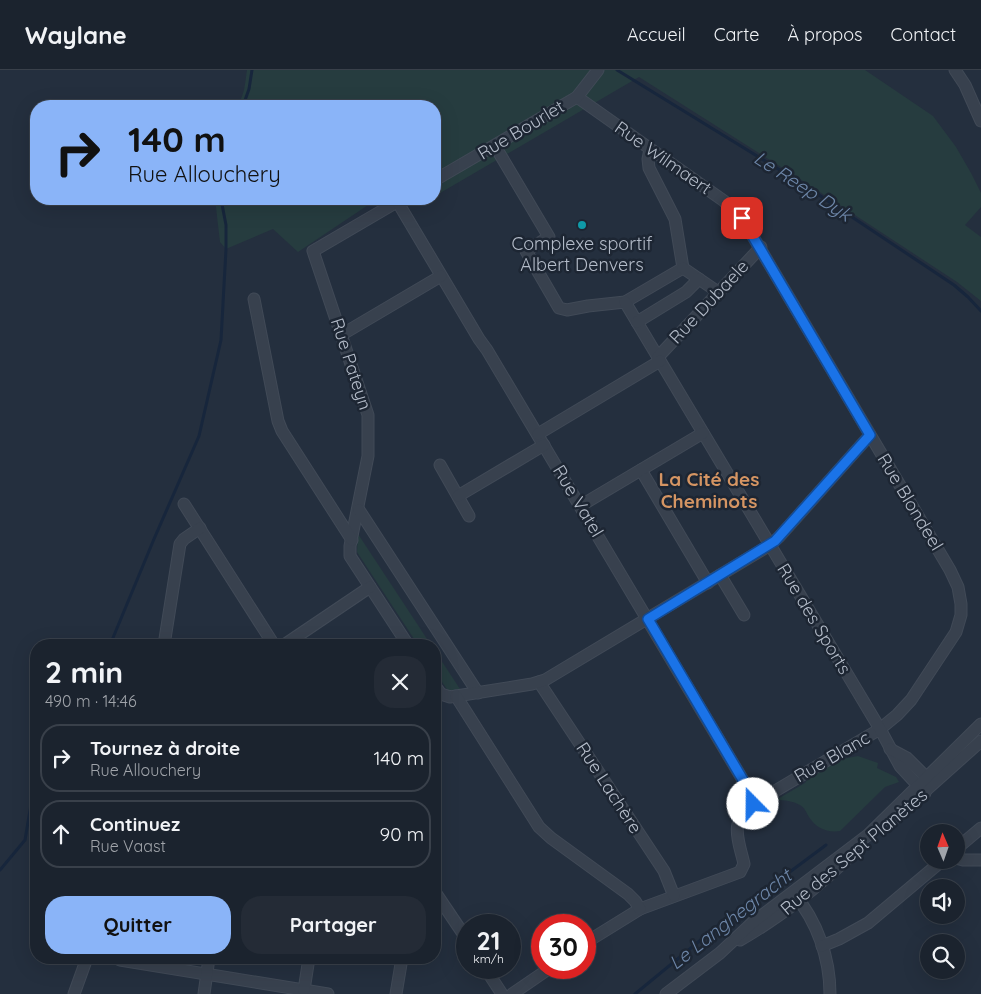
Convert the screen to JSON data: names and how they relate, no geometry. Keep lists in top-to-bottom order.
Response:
{
  "streets": {
    "street": [
      "Rue Bourlet",
      "Rue Wilmaert",
      "Rue Dubaele",
      "Rue Pateyn",
      "Rue Vatel",
      "Rue Blondeel",
      "Rue des Sports",
      "Rue Blanc",
      "Rue Lachère",
      "Rue des Sept Planètes"
    ]
  },
  "crossings": [
    ["Rue Bourlet", "Rue Wilmaert"],
    ["Rue Wilmaert", "Rue Dubaele"],
    ["Rue Wilmaert", "Rue Blondeel"],
    ["Rue Dubaele", "Rue Vatel"],
    ["Rue Dubaele", "Rue Blondeel"],
    ["Rue Dubaele", "Rue des Sports"],
    ["Rue Vatel", "Rue Blanc"],
    ["Rue Blondeel", "Rue Blanc"],
    ["Rue des Sports", "Rue Blanc"],
    ["Rue des Sports", "Rue des Sept Planètes"],
    ["Rue Blanc", "Rue Lachère"]
  ],
  "districts": ["La Cité des Cheminots"],
  "water": ["Le Reep Dyk", "Le Langhegracht"],
  "places": ["Complexe sportif Albert Denvers"],
  "north": "top",
  "page": {
    "header": "Waylane",
    "nav": [
      "Accueil",
      "Carte",
      "À propos",
      "Contact"
    ],
    "turn": ["140 m", "Rue Allouchery"],
    "heading": ["2 min", "490 m · 14:46"],
    "list": [
      {
        "name": "Tournez à droite",
        "note": "Rue Allouchery",
        "value": "140 m"
      },
      {
        "name": "Continuez",
        "note": "Rue Vaast",
        "value": "90 m"
      }
    ],
    "buttons": ["Quitter", "Partager"],
    "speed": "21 km/h",
    "limit": "30"
  }
}
